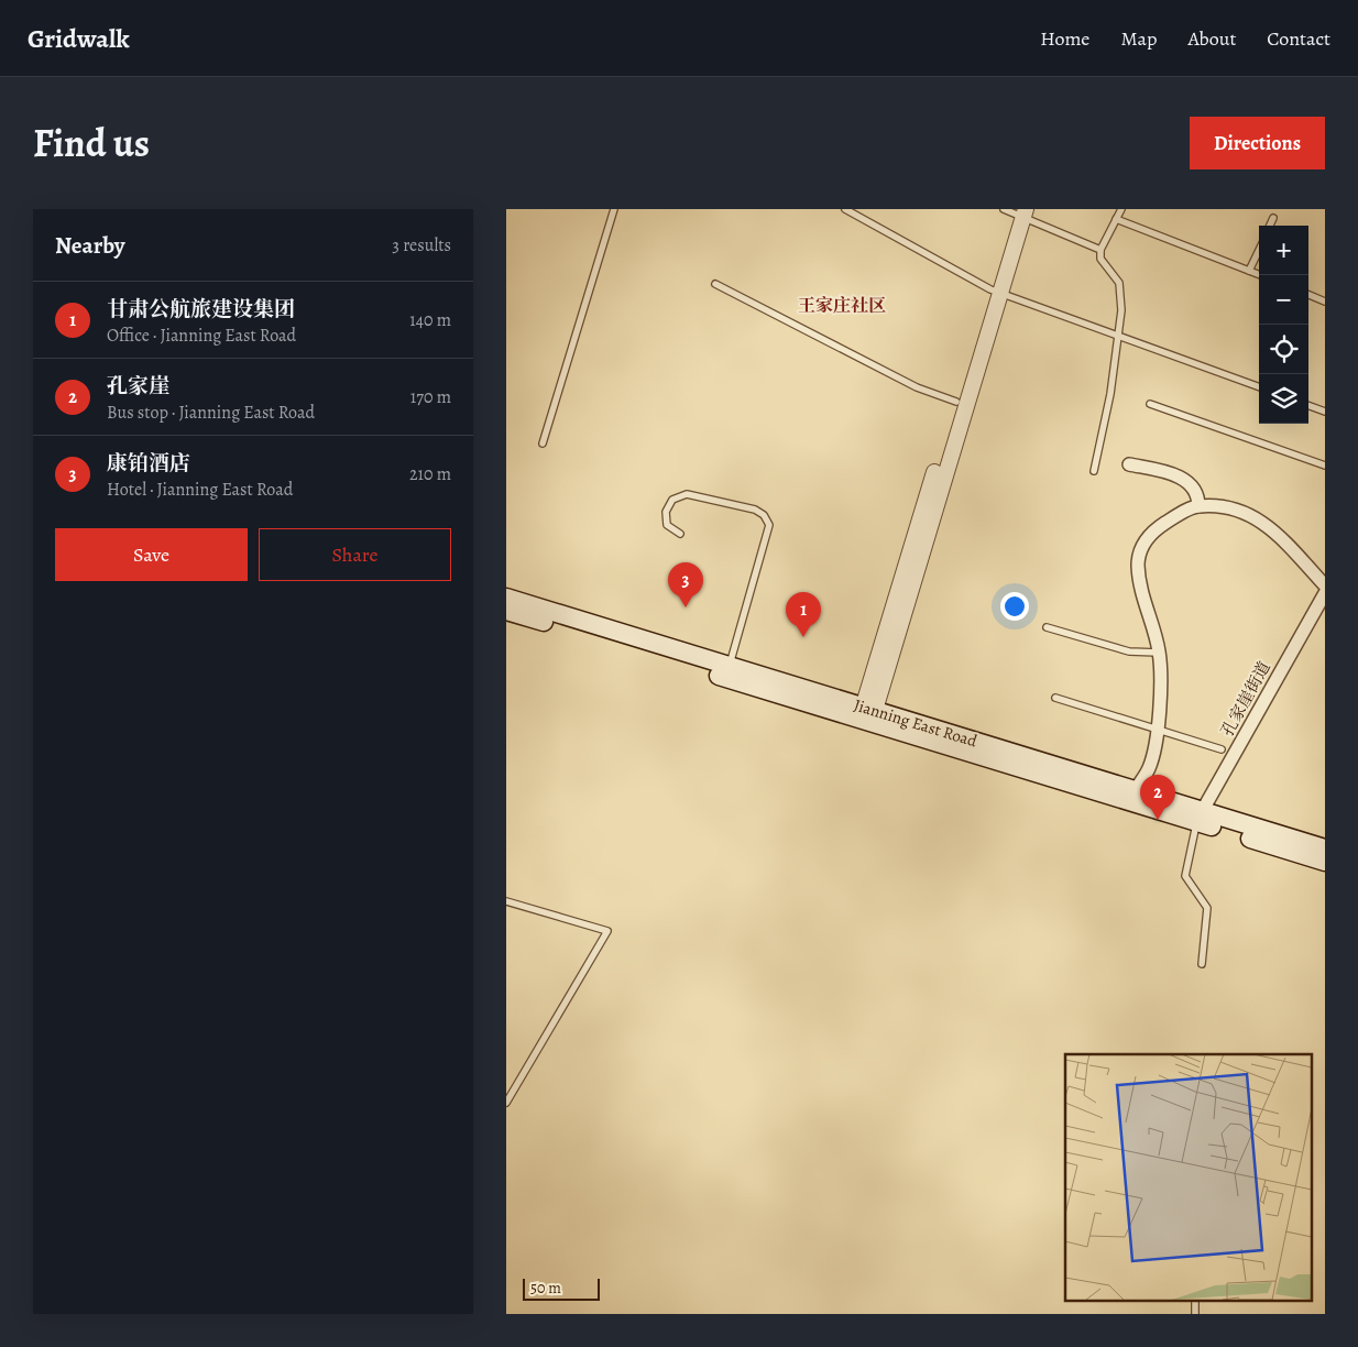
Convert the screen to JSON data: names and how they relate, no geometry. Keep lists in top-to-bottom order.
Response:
{
  "streets": {
    "main road": ["Jianning East Road"],
    "street": ["孔家崖街道"]
  },
  "crossings": [
    ["孔家崖街道", "Jianning East Road"]
  ],
  "districts": ["王家庄社区"],
  "scale_bar": "50 m",
  "page": {
    "header": "Gridwalk",
    "nav": [
      "Home",
      "Map",
      "About",
      "Contact"
    ],
    "title": "Find us",
    "buttons": [
      "Directions",
      ["Save", "Share"]
    ],
    "heading": ["Nearby", "3 results"],
    "map_buttons": ["+", "−"],
    "list": [
      {
        "mark": "1",
        "name": "甘肃公航旅建设集团",
        "note": "Office · Jianning East Road",
        "value": "140 m"
      },
      {
        "mark": "2",
        "name": "孔家崖",
        "note": "Bus stop · Jianning East Road",
        "value": "170 m"
      },
      {
        "mark": "3",
        "name": "康铂酒店",
        "note": "Hotel · Jianning East Road",
        "value": "210 m"
      }
    ],
    "pins": ["3", "1", "2"],
    "scale": "50 m"
  }
}
